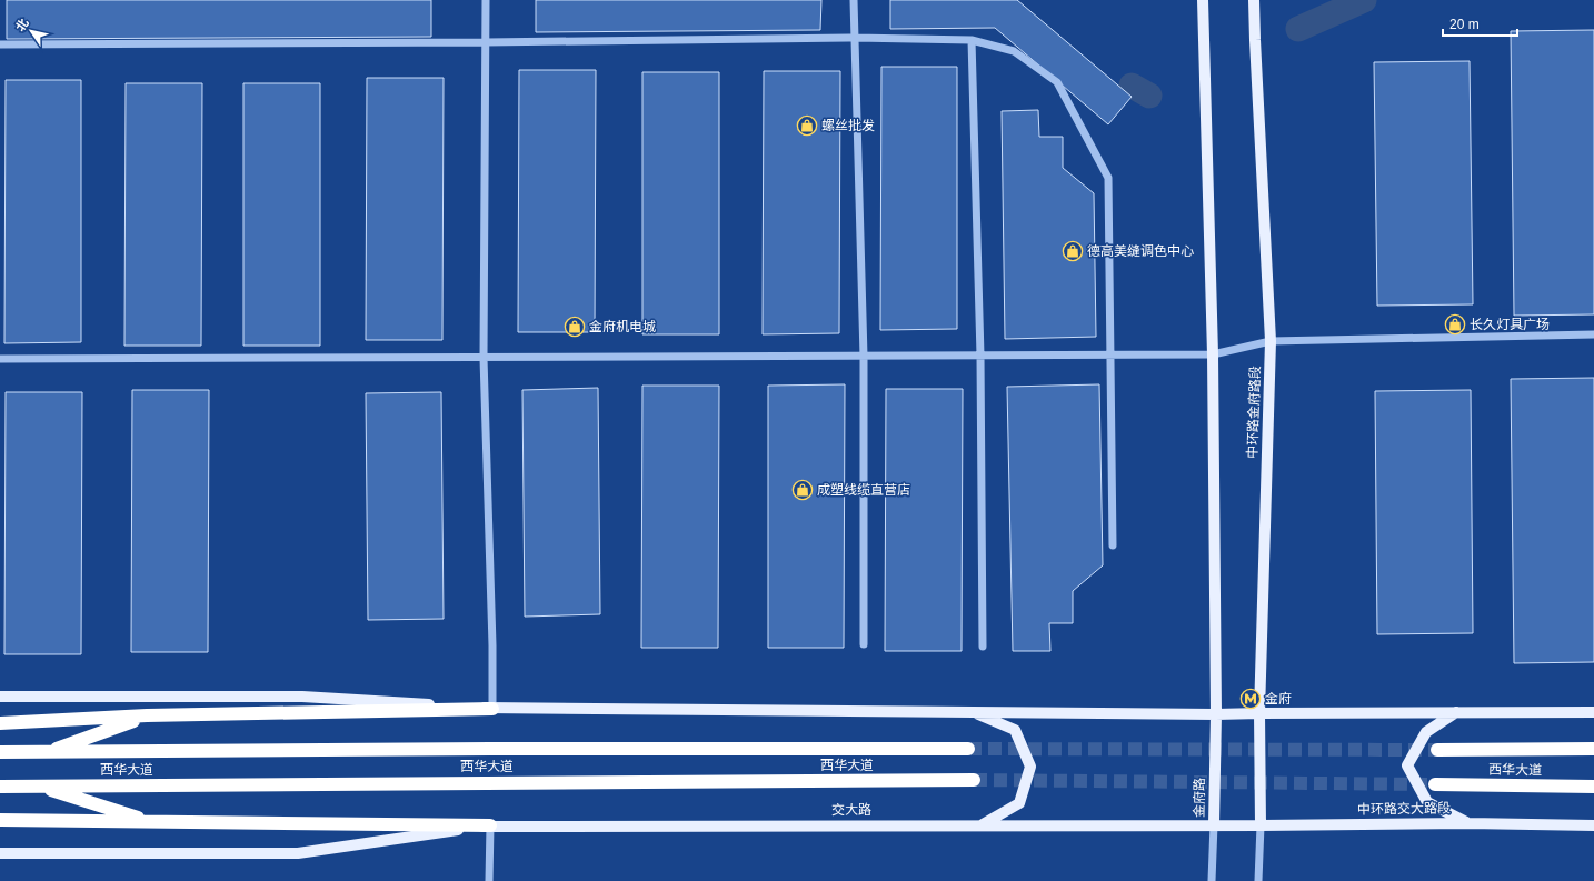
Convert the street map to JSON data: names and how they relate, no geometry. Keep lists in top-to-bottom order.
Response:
{
  "streets": {
    "highway": ["西华大道"],
    "main road": [
      "中环路金府路段",
      "金府路",
      "中环路交大路段",
      "交大路"
    ]
  },
  "crossings": [
    ["中环路金府路段", "中环路交大路段"],
    ["金府路", "中环路交大路段"],
    ["金府路", "交大路"],
    ["中环路交大路段", "交大路"]
  ],
  "places": {
    "shop": [
      "螺丝批发",
      "德高美缝调色中心",
      "长久灯具广场",
      "金府机电城",
      "成塑线缆直营店"
    ],
    "metro station": ["金府"]
  },
  "scale_bar": "20 m",
  "north": "top left"
}
